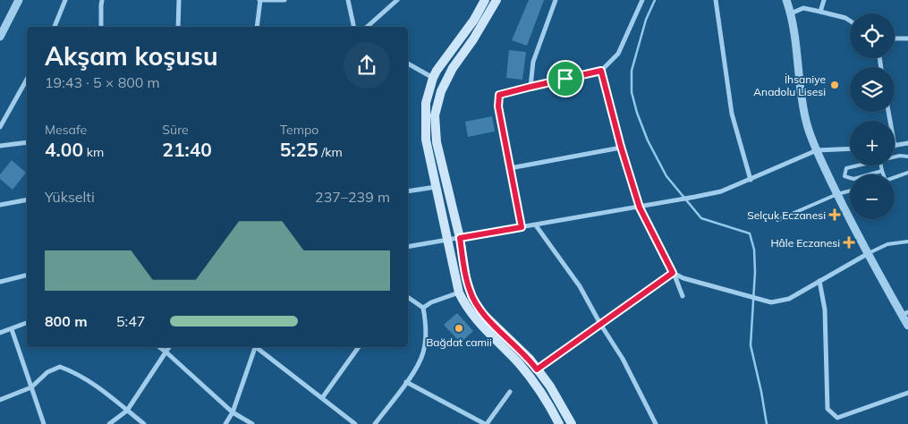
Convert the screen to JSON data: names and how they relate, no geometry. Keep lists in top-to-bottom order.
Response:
{
  "places": {
    "other": ["İhsaniye Anadolu Lisesi", "Bağdat camii"],
    "health": ["Selçuk Eczanesi", "Hâle Eczanesi"]
  },
  "page": {
    "map_buttons": ["+", "−"],
    "heading": ["Akşam koşusu", "19:43 · 5 × 800 m"],
    "stats": [
      ["Mesafe", "4.00 km"],
      ["Süre", "21:40"],
      ["Tempo", "5:25 /km"]
    ],
    "chart": ["Yükselti", "237–239 m"],
    "list": [
      {
        "name": "800 m",
        "note": "5:47"
      }
    ]
  }
}
